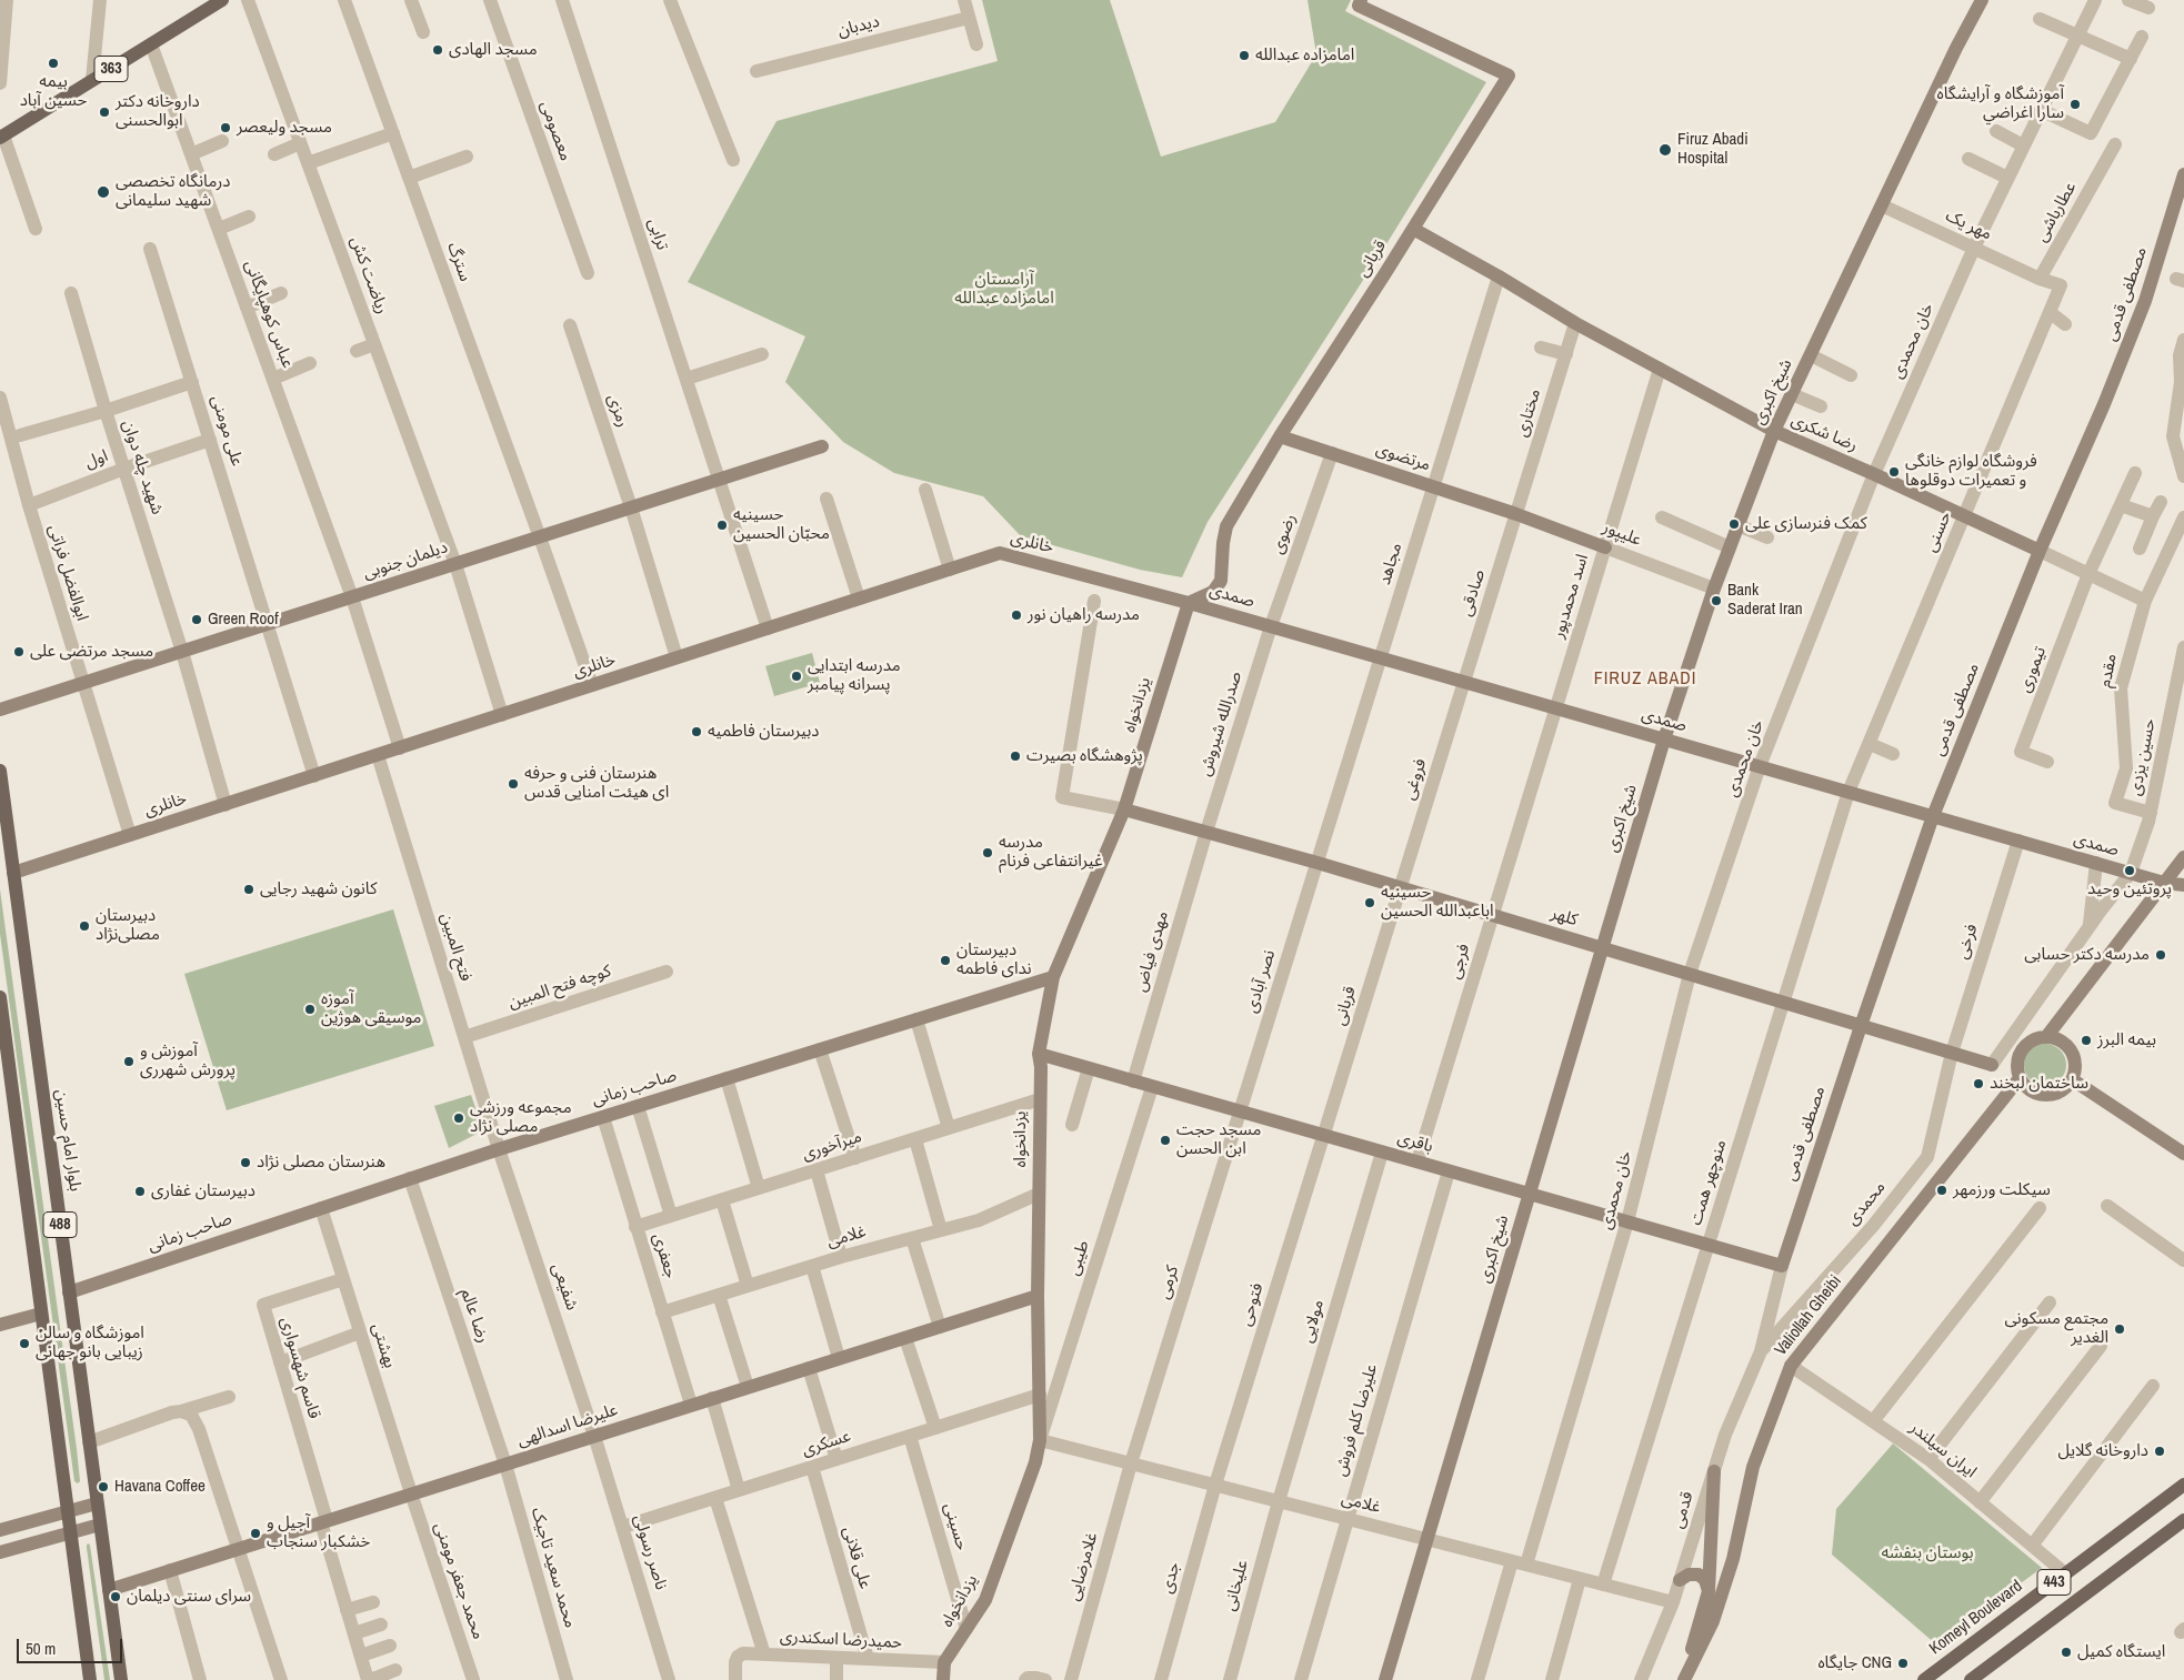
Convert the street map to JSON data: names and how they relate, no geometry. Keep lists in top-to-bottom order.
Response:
{
  "streets": {
    "main road": [
      "363",
      "بلوار امام حسین",
      "488",
      "443",
      "Komeyl Boulevard"
    ],
    "street": [
      "دیدبان",
      "معصومی",
      "عطارباشی",
      "مهر یک",
      "ترابی",
      "قربانی",
      "سترگ",
      "ریاضت کش",
      "مصطفی قدمی",
      "عباس کوهپایگانی",
      "خان محمدی",
      "شیخ اکبری",
      "رمزی",
      "مختاری",
      "علی مومنی",
      "رضا شکری",
      "مرتضوی",
      "اول",
      "شهید چله دوان",
      "حسنی",
      "رضوی",
      "علیپور",
      "خانلری",
      "دیلمان جنوبی",
      "مجاهد",
      "ابوالفضل فراتی",
      "صادقی",
      "صمدی",
      "اسد محمدپور",
      "تیموری",
      "مقدم",
      "یزدانخواه",
      "صدرالله شیروش",
      "حسین یزدی",
      "فروغی",
      "کلهر",
      "فرخی",
      "فتح المبین",
      "مهدی فیاض",
      "فرجی",
      "نصر آبادی",
      "کوچه فتح المبین",
      "صاحب زمانی",
      "باقری",
      "میرآخوری",
      "منوچهر همت",
      "محمدی",
      "غلامی",
      "جعفری",
      "طیبی",
      "کرمی",
      "شفیعی",
      "فتوحی",
      "رضا عالم",
      "Valiollah Gheibi",
      "مولایی",
      "بهشتی",
      "قاسم شهسواری",
      "علیرضا کلم فروش",
      "علیرضا اسدالهی",
      "عسکری",
      "ایران سیلندر",
      "قدمی",
      "حسینی",
      "ناصر رسولی",
      "علی قلانی",
      "غلامرضایی",
      "محمد سعید تاجیک",
      "جدی",
      "محمد جعفر مومنی",
      "علیخانی",
      "حمیدرضا اسکندری"
    ]
  },
  "crossings": [
    ["363", "عباس کوهپایگانی"],
    ["عطارباشی", "مهر یک"],
    ["عطارباشی", "حسنی"],
    ["مهر یک", "خان محمدی"],
    ["مهر یک", "شیخ اکبری"],
    ["مهر یک", "حسنی"],
    ["ترابی", "خانلری"],
    ["ترابی", "دیلمان جنوبی"],
    ["قربانی", "رضا شکری"],
    ["قربانی", "مرتضوی"],
    ["قربانی", "خانلری"],
    ["قربانی", "صمدی"],
    ["قربانی", "یزدانخواه"],
    ["قربانی", "فروغی"],
    ["قربانی", "کلهر"],
    ["قربانی", "باقری"],
    ["قربانی", "فتوحی"],
    ["سترگ", "خانلری"],
    ["سترگ", "دیلمان جنوبی"],
    ["ریاضت کش", "خانلری"],
    ["ریاضت کش", "دیلمان جنوبی"],
    ["مصطفی قدمی", "رضا شکری"],
    ["مصطفی قدمی", "صمدی"],
    ["مصطفی قدمی", "کلهر"],
    ["مصطفی قدمی", "باقری"],
    ["عباس کوهپایگانی", "خانلری"],
    ["عباس کوهپایگانی", "دیلمان جنوبی"],
    ["خان محمدی", "رضا شکری"],
    ["خان محمدی", "صمدی"],
    ["خان محمدی", "کلهر"],
    ["خان محمدی", "باقری"],
    ["خان محمدی", "غلامی"],
    ["شیخ اکبری", "رضا شکری"],
    ["شیخ اکبری", "علیپور"],
    ["شیخ اکبری", "صمدی"],
    ["شیخ اکبری", "کلهر"],
    ["شیخ اکبری", "باقری"],
    ["شیخ اکبری", "غلامی"],
    ["رمزی", "خانلری"],
    ["رمزی", "دیلمان جنوبی"],
    ["مختاری", "رضا شکری"],
    ["مختاری", "مرتضوی"],
    ["مختاری", "علیپور"],
    ["مختاری", "صادقی"],
    ["علی مومنی", "اول"],
    ["علی مومنی", "خانلری"],
    ["علی مومنی", "دیلمان جنوبی"],
    ["رضا شکری", "حسنی"],
    ["رضا شکری", "مجاهد"],
    ["رضا شکری", "اسد محمدپور"],
    ["رضا شکری", "تیموری"],
    ["رضا شکری", "مقدم"],
    ["مرتضوی", "رضوی"],
    ["مرتضوی", "علیپور"],
    ["مرتضوی", "مجاهد"],
    ["مرتضوی", "صادقی"],
    ["اول", "شهید چله دوان"],
    ["اول", "ابوالفضل فراتی"],
    ["شهید چله دوان", "خانلری"],
    ["شهید چله دوان", "دیلمان جنوبی"],
    ["حسنی", "صمدی"],
    ["حسنی", "منوچهر همت"],
    ["رضوی", "صمدی"],
    ["رضوی", "صدرالله شیروش"],
    ["علیپور", "صادقی"],
    ["علیپور", "اسد محمدپور"],
    ["خانلری", "ابوالفضل فراتی"],
    ["خانلری", "صمدی"],
    ["خانلری", "یزدانخواه"],
    ["خانلری", "فتح المبین"],
    ["خانلری", "بلوار امام حسین"],
    ["دیلمان جنوبی", "ابوالفضل فراتی"],
    ["مجاهد", "صمدی"],
    ["مجاهد", "کلهر"],
    ["مجاهد", "نصر آبادی"],
    ["صادقی", "صمدی"],
    ["صادقی", "فروغی"],
    ["صمدی", "اسد محمدپور"],
    ["صمدی", "یزدانخواه"],
    ["صمدی", "صدرالله شیروش"],
    ["صمدی", "حسین یزدی"],
    ["صمدی", "فروغی"],
    ["صمدی", "فرخی"],
    ["صمدی", "فرجی"],
    ["صمدی", "منوچهر همت"],
    ["اسد محمدپور", "فرجی"],
    ["مقدم", "حسین یزدی"],
    ["یزدانخواه", "کلهر"],
    ["یزدانخواه", "صاحب زمانی"],
    ["یزدانخواه", "باقری"],
    ["یزدانخواه", "میرآخوری"],
    ["یزدانخواه", "غلامی"],
    ["یزدانخواه", "طیبی"],
    ["یزدانخواه", "علیرضا اسدالهی"],
    ["یزدانخواه", "عسکری"],
    ["یزدانخواه", "حسینی"],
    ["یزدانخواه", "حمیدرضا اسکندری"],
    ["صدرالله شیروش", "کلهر"],
    ["صدرالله شیروش", "مهدی فیاض"],
    ["حسین یزدی", "کلهر"],
    ["فروغی", "کلهر"],
    ["کلهر", "فرخی"],
    ["کلهر", "مهدی فیاض"],
    ["کلهر", "فرجی"],
    ["کلهر", "نصر آبادی"],
    ["کلهر", "منوچهر همت"],
    ["کلهر", "محمدی"],
    ["فرخی", "محمدی"],
    ["فتح المبین", "کوچه فتح المبین"],
    ["فتح المبین", "صاحب زمانی"],
    ["فتح المبین", "شفیعی"],
    ["مهدی فیاض", "باقری"],
    ["فرجی", "باقری"],
    ["نصر آبادی", "باقری"],
    ["نصر آبادی", "کرمی"],
    ["صاحب زمانی", "بلوار امام حسین"],
    ["صاحب زمانی", "جعفری"],
    ["صاحب زمانی", "شفیعی"],
    ["صاحب زمانی", "رضا عالم"],
    ["صاحب زمانی", "بهشتی"],
    ["بلوار امام حسین", "علیرضا اسدالهی"],
    ["باقری", "منوچهر همت"],
    ["باقری", "طیبی"],
    ["باقری", "کرمی"],
    ["باقری", "فتوحی"],
    ["باقری", "مولایی"],
    ["باقری", "علیرضا کلم فروش"],
    ["میرآخوری", "جعفری"],
    ["منوچهر همت", "غلامی"],
    ["محمدی", "قدمی"],
    ["غلامی", "جعفری"],
    ["غلامی", "طیبی"],
    ["غلامی", "کرمی"],
    ["غلامی", "فتوحی"],
    ["غلامی", "مولایی"],
    ["غلامی", "علیرضا کلم فروش"],
    ["غلامی", "قدمی"],
    ["غلامی", "غلامرضایی"],
    ["غلامی", "جدی"],
    ["غلامی", "علیخانی"],
    ["جعفری", "علیرضا اسدالهی"],
    ["کرمی", "غلامرضایی"],
    ["شفیعی", "علیرضا اسدالهی"],
    ["شفیعی", "ناصر رسولی"],
    ["فتوحی", "جدی"],
    ["رضا عالم", "علیرضا اسدالهی"],
    ["رضا عالم", "محمد سعید تاجیک"],
    ["Valiollah Gheibi", "ایران سیلندر"],
    ["مولایی", "علیخانی"],
    ["بهشتی", "قاسم شهسواری"],
    ["بهشتی", "علیرضا اسدالهی"],
    ["بهشتی", "محمد جعفر مومنی"],
    ["قاسم شهسواری", "علیرضا اسدالهی"],
    ["علیرضا اسدالهی", "ناصر رسولی"],
    ["علیرضا اسدالهی", "محمد سعید تاجیک"],
    ["علیرضا اسدالهی", "محمد جعفر مومنی"],
    ["عسکری", "حسینی"],
    ["عسکری", "ناصر رسولی"],
    ["عسکری", "علی قلانی"],
    ["ایران سیلندر", "Komeyl Boulevard"],
    ["علی قلانی", "حمیدرضا اسکندری"]
  ],
  "districts": ["FIRUZ ABADI"],
  "parks": ["آرامستان امامزاده عبدالله", "بوستان بنفشه"],
  "places": [
    "مسجد الهادی",
    "امامزاده عبدالله",
    "بیمه حسین آباد",
    "آموزشگاه و آرايشگاه سارا اغراضي",
    "داروخانه دکتر ابوالحسنی",
    "مسجد ولیعصر",
    "Firuz Abadi Hospital",
    "درمانگاه تخصصی شهید سلیمانی",
    "فروشگاه لوازم خانگی و تعمیرات دوقلوها",
    "کمک فنرسازی علی",
    "حسینیه محبّان الحسین",
    "Bank Saderat Iran",
    "مدرسه راهیان نور",
    "Green Roof",
    "مسجد مرتضی علی",
    "مدرسه ابتدایی پسرانه پیامبر",
    "دبیرستان فاطمیه",
    "پژوهشگاه بصیرت",
    "هنرستان فنی و حرفه ای هیئت امنایی قدس",
    "مدرسه غیرانتفاعی فرنام",
    "پروتئین وحید",
    "کانون شهید رجایی",
    "حسینیه اباعبدالله الحسین",
    "دبیرستان مصلی‌نژاد",
    "مدرسه دکتر حسابی",
    "دبیرستان ندای فاطمه",
    "آموزه موسیقی هوژین",
    "بیمه البرز",
    "آموزش و پرورش شهرری",
    "ساختمان لبخند",
    "مجموعه ورزشی مصلی نژاد",
    "مسجد حجت ابن الحسن",
    "هنرستان مصلی نژاد",
    "سیکلت ورزمهر",
    "دبیرستان غفاری",
    "مجتمع مسکونی الغدیر",
    "اموزشگاه و سالن زیبایی بانو جهانی",
    "داروخانه گلایل",
    "Havana Coffee",
    "آجیل و خشکبار سنجاب",
    "سرای سنتی دیلمان",
    "ایستگاه کمیل",
    "جایگاه CNG"
  ],
  "scale_bar": "50 m"
}
